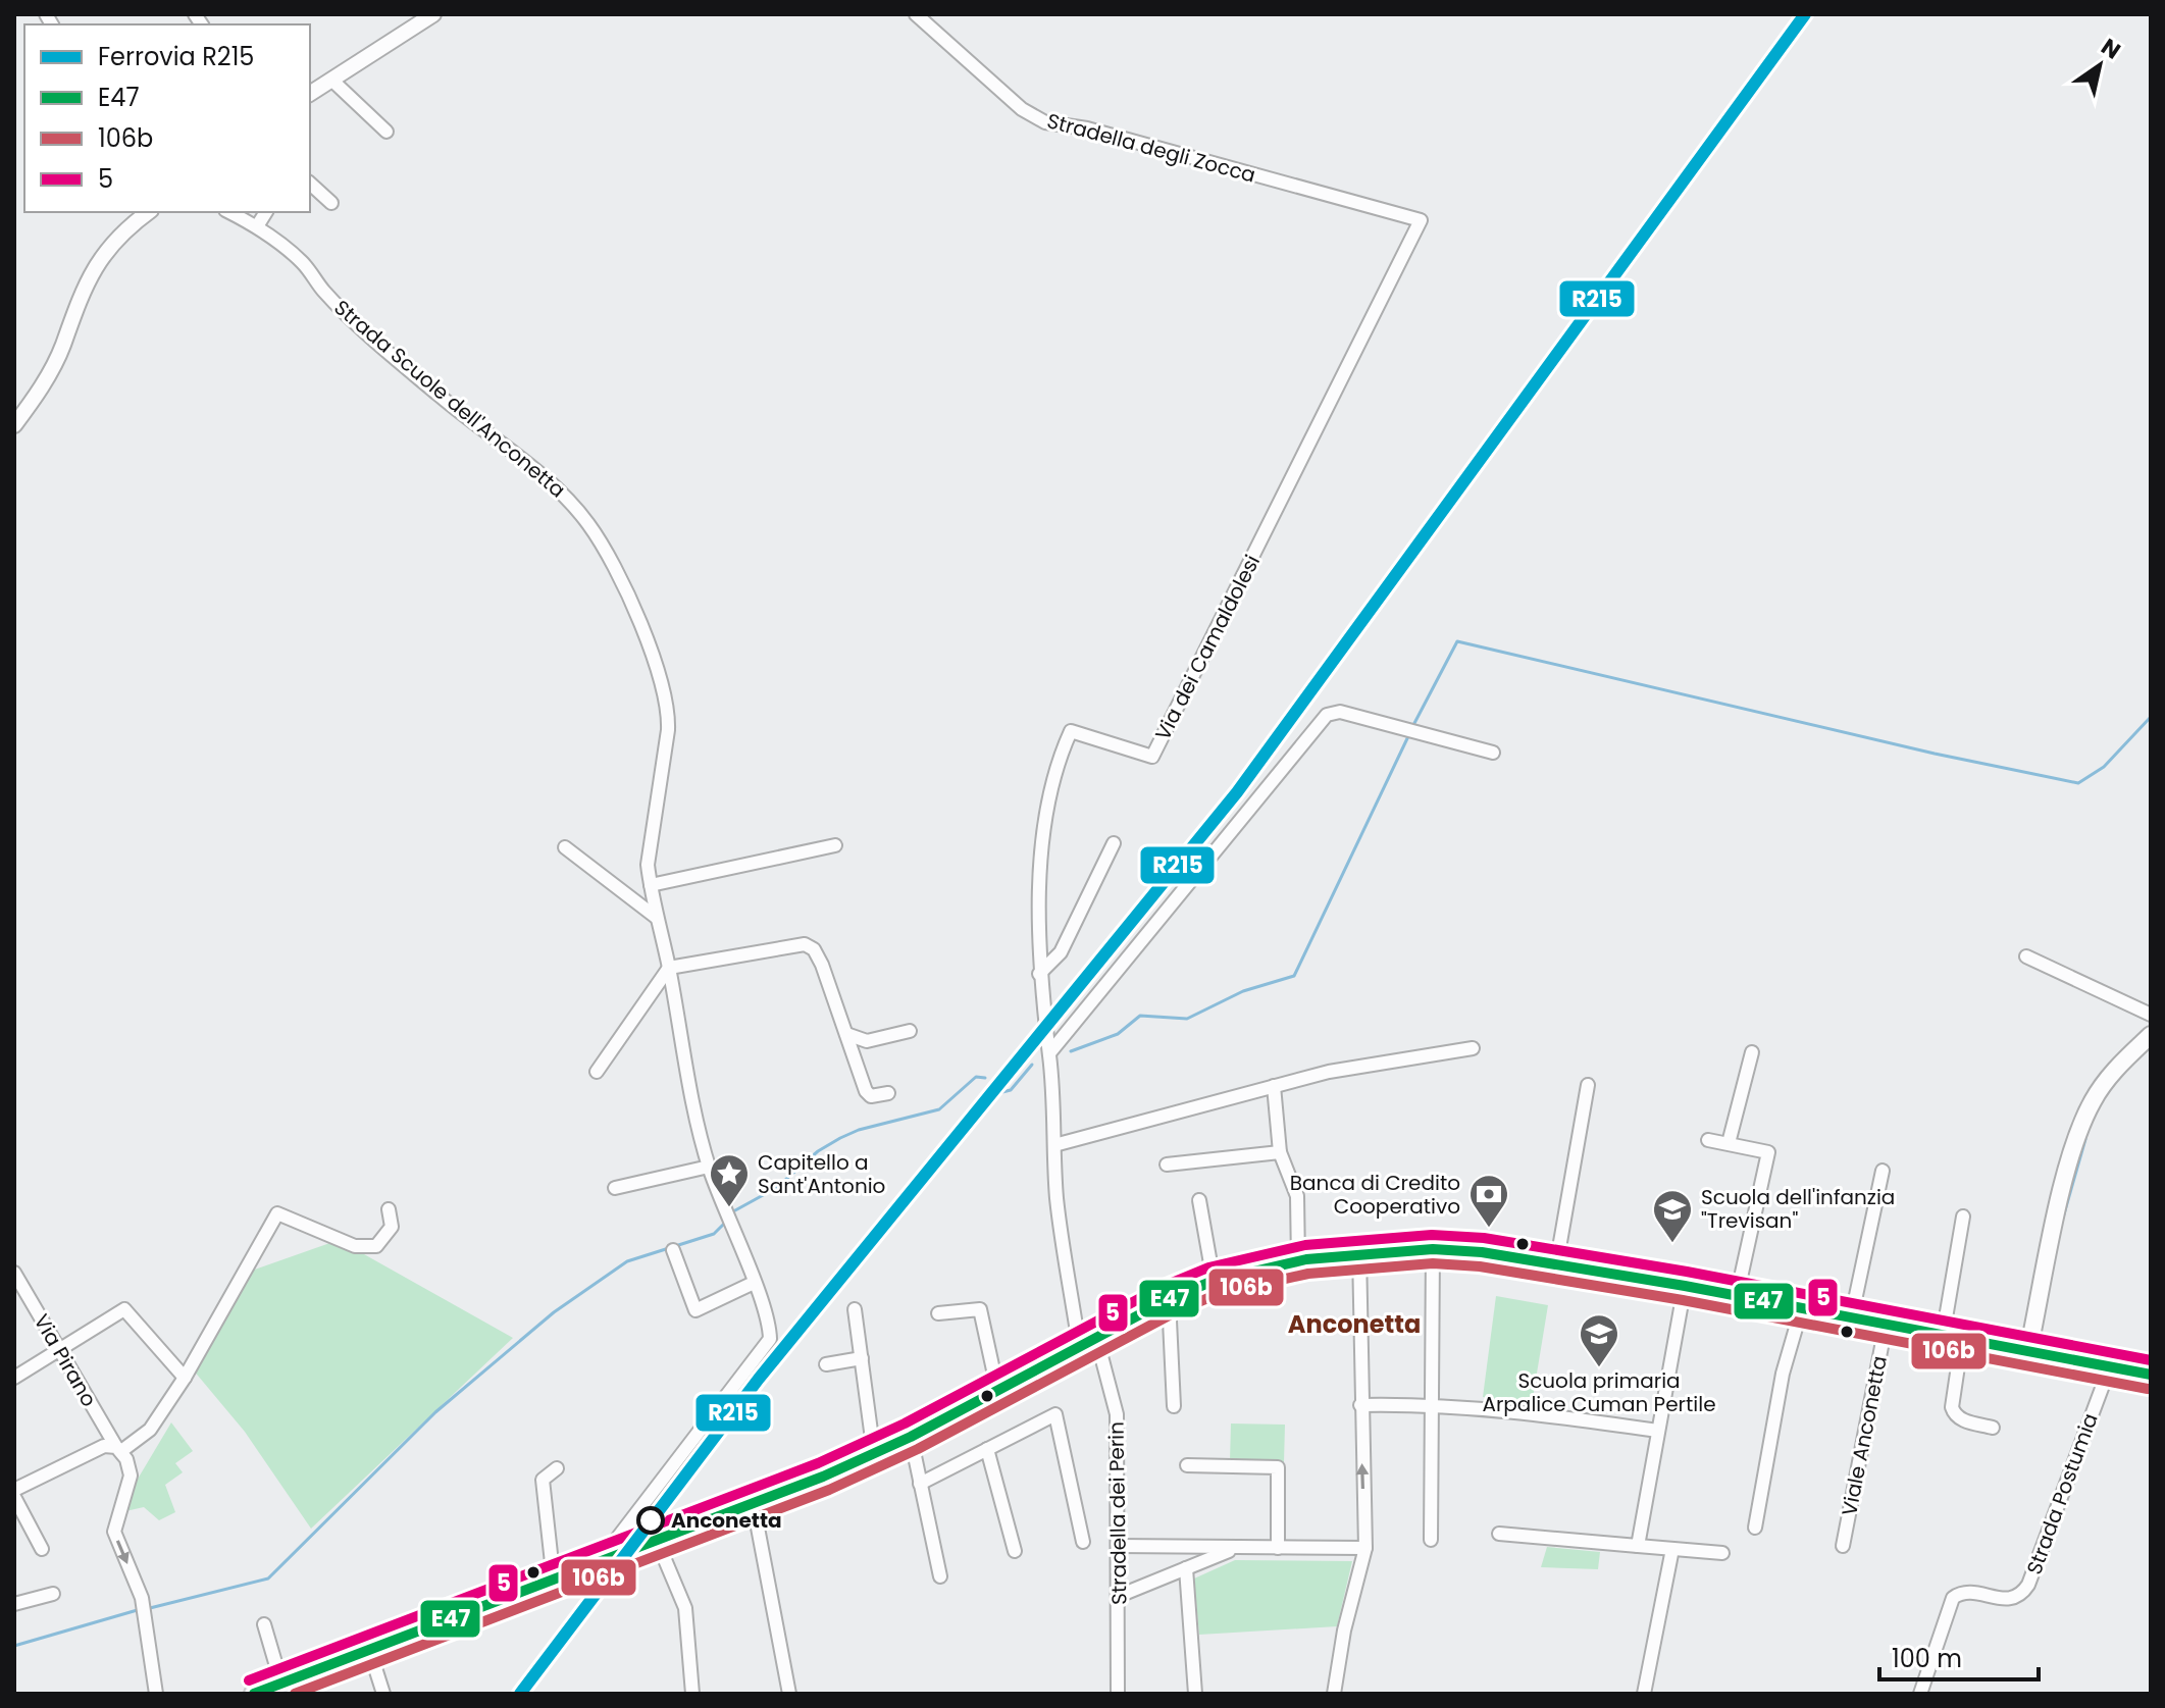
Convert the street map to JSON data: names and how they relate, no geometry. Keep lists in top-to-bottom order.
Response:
{
  "streets": {
    "street": [
      "Stradella degli Zocca",
      "Strada Scuole dell'Anconetta",
      "Via dei Camaldolesi",
      "Via Pirano",
      "Viale Anconetta",
      "Strada Postumia",
      "Stradella dei Perin"
    ]
  },
  "crossings": [
    ["Stradella degli Zocca", "Via dei Camaldolesi"],
    ["Via dei Camaldolesi", "Stradella dei Perin"]
  ],
  "districts": ["Anconetta"],
  "places": {
    "place": ["Capitello a Sant'Antonio"],
    "bank": ["Banca di Credito Cooperativo"],
    "school or university": ["Scuola dell'infanzia \"Trevisan\"", "Scuola primaria Arpalice Cuman Pertile"],
    "other": ["Anconetta"]
  },
  "lines": [
    "rail line R215",
    "transit line 5",
    "transit line E47",
    "transit line 106b"
  ],
  "legend": [
    "Ferrovia R215",
    "E47",
    "106b",
    "5"
  ],
  "scale_bar": "100 m",
  "north": "top right"
}
